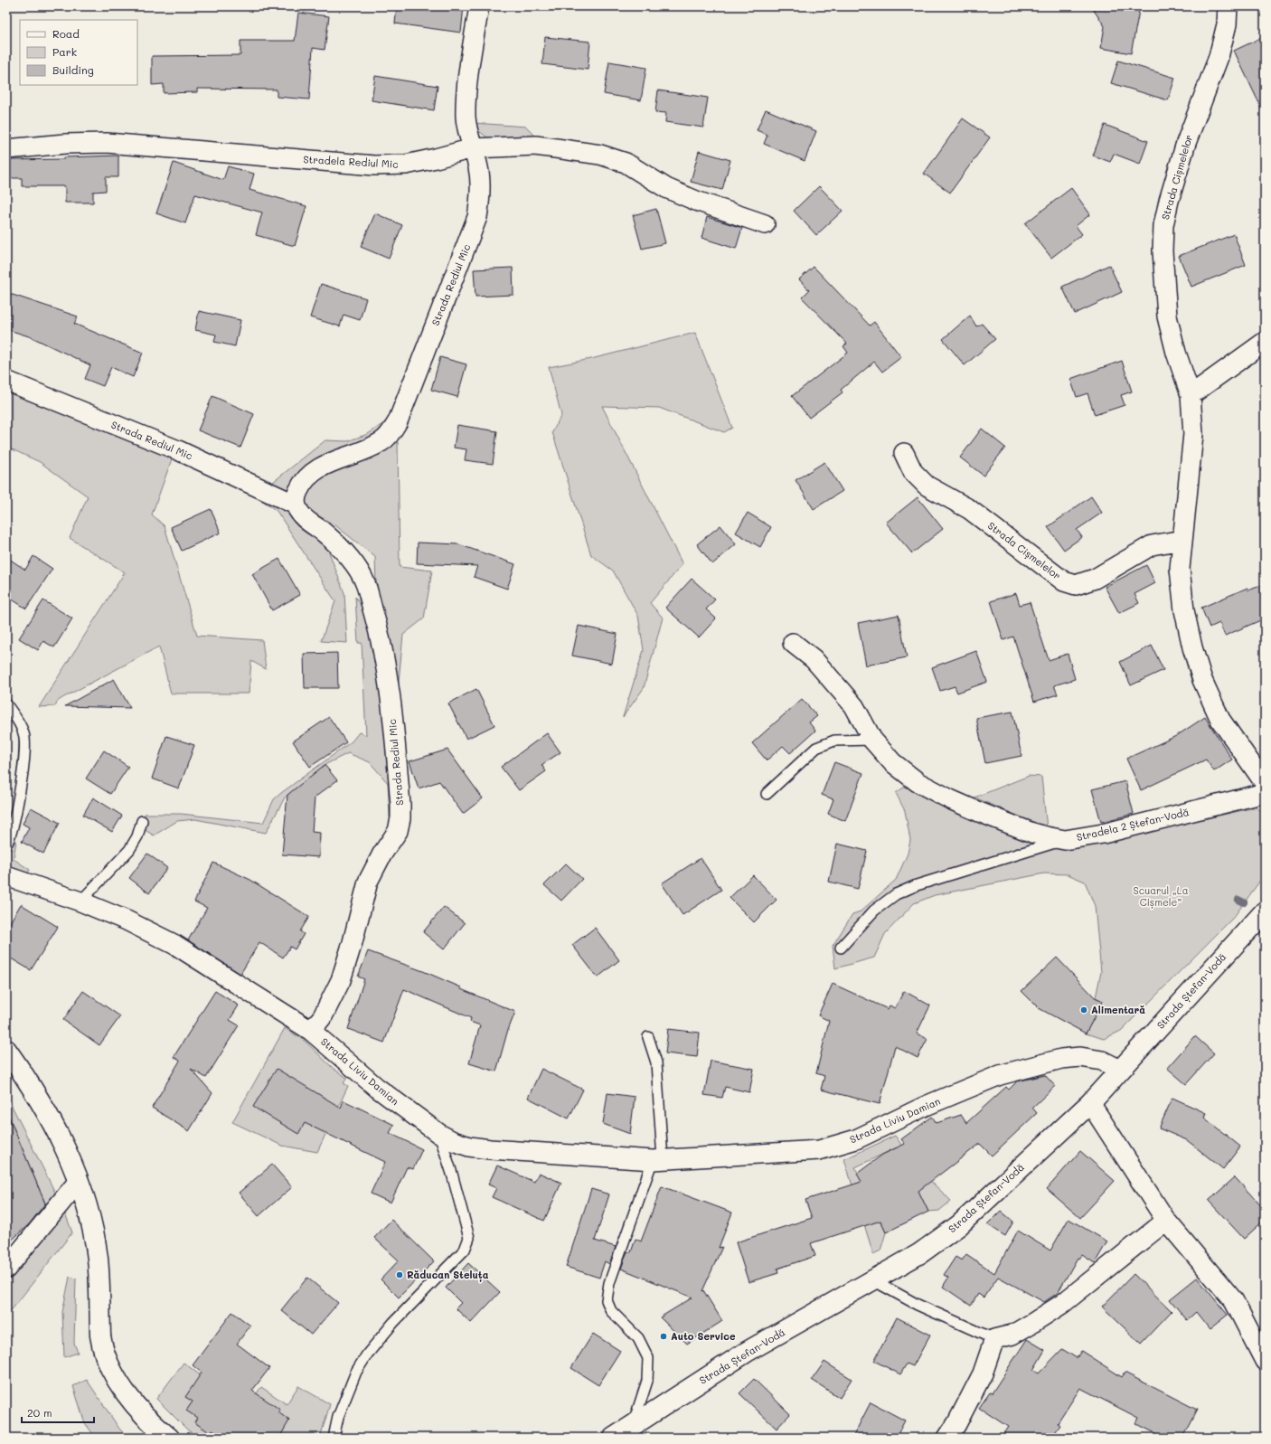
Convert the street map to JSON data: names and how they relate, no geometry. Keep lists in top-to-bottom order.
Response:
{
  "streets": {
    "street": [
      "Stradela Rediul Mic",
      "Strada Cișmelelor",
      "Strada Rediul Mic",
      "Stradela 2 Ștefan-Vodă",
      "Strada Ștefan-Vodă",
      "Strada Liviu Damian"
    ]
  },
  "crossings": [
    ["Stradela Rediul Mic", "Strada Rediul Mic"],
    ["Strada Rediul Mic", "Strada Liviu Damian"],
    ["Strada Ștefan-Vodă", "Strada Liviu Damian"]
  ],
  "parks": ["Scuarul „La Cișmele”"],
  "places": ["Alimentară", "Răducan Steluța", "Auto Service"],
  "legend": ["Road", "Park", "Building"],
  "scale_bar": "20 m"
}
